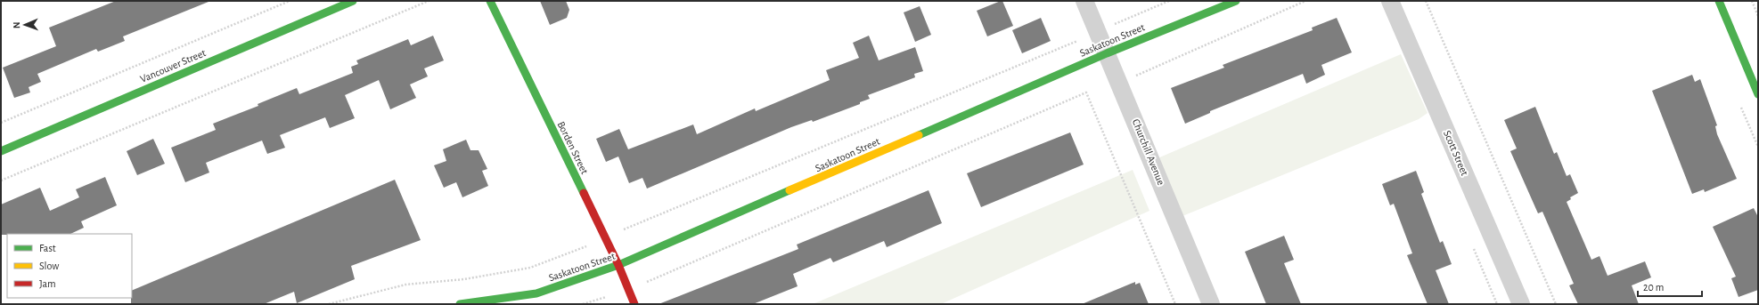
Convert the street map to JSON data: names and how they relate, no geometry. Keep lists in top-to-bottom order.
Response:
{
  "streets": {
    "street": [
      "Saskatoon Street",
      "Vancouver Street",
      "Borden Street",
      "Churchill Avenue",
      "Scott Street"
    ]
  },
  "crossings": [
    ["Saskatoon Street", "Borden Street"],
    ["Saskatoon Street", "Churchill Avenue"]
  ],
  "legend": ["Fast", "Slow", "Jam"],
  "scale_bar": "20 m",
  "north": "left"
}
